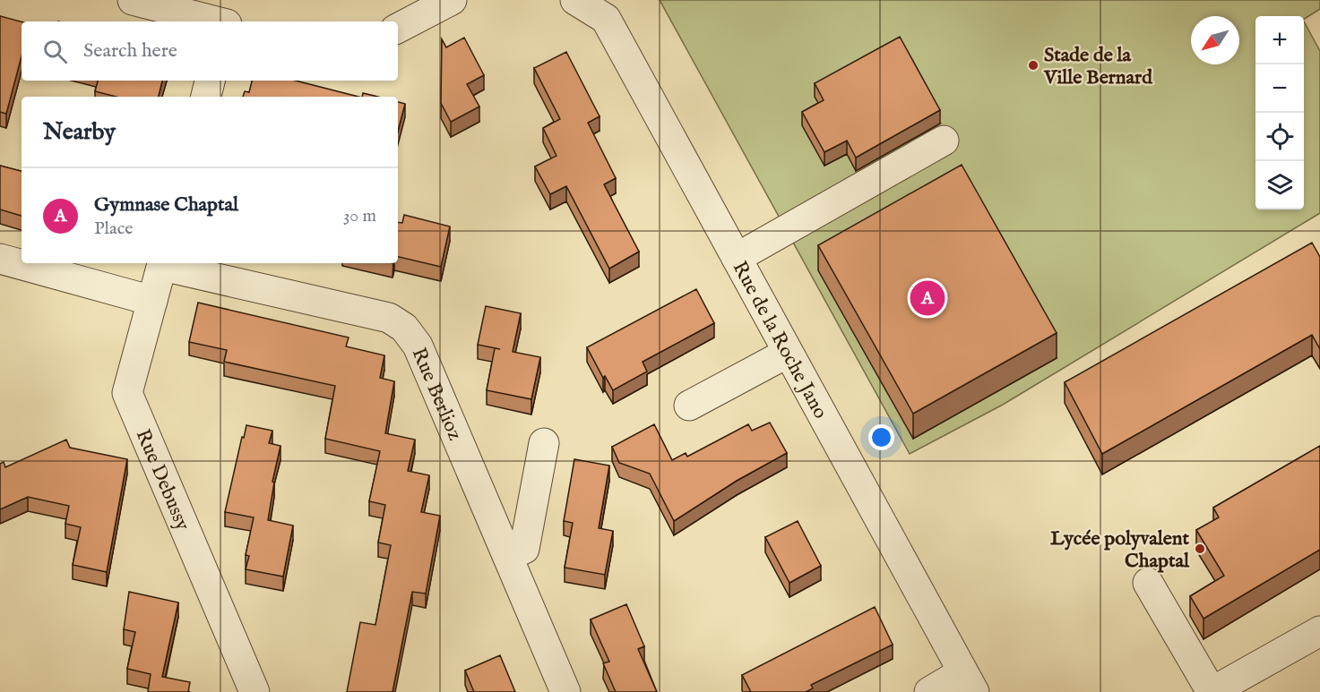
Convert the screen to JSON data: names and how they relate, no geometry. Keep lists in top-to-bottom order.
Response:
{
  "streets": {
    "street": ["Rue de la Roche Jano", "Rue Berlioz", "Rue Debussy"]
  },
  "crossings": [
    ["Rue Berlioz", "Rue Debussy"]
  ],
  "places": ["Stade de la Ville Bernard", "Lycée polyvalent Chaptal"],
  "north": "bottom left",
  "page": {
    "map_buttons": ["+", "−"],
    "search": "Search here",
    "heading": "Nearby",
    "list": [
      {
        "mark": "A",
        "name": "Gymnase Chaptal",
        "note": "Place",
        "value": "30 m"
      }
    ],
    "pins": "A"
  }
}
